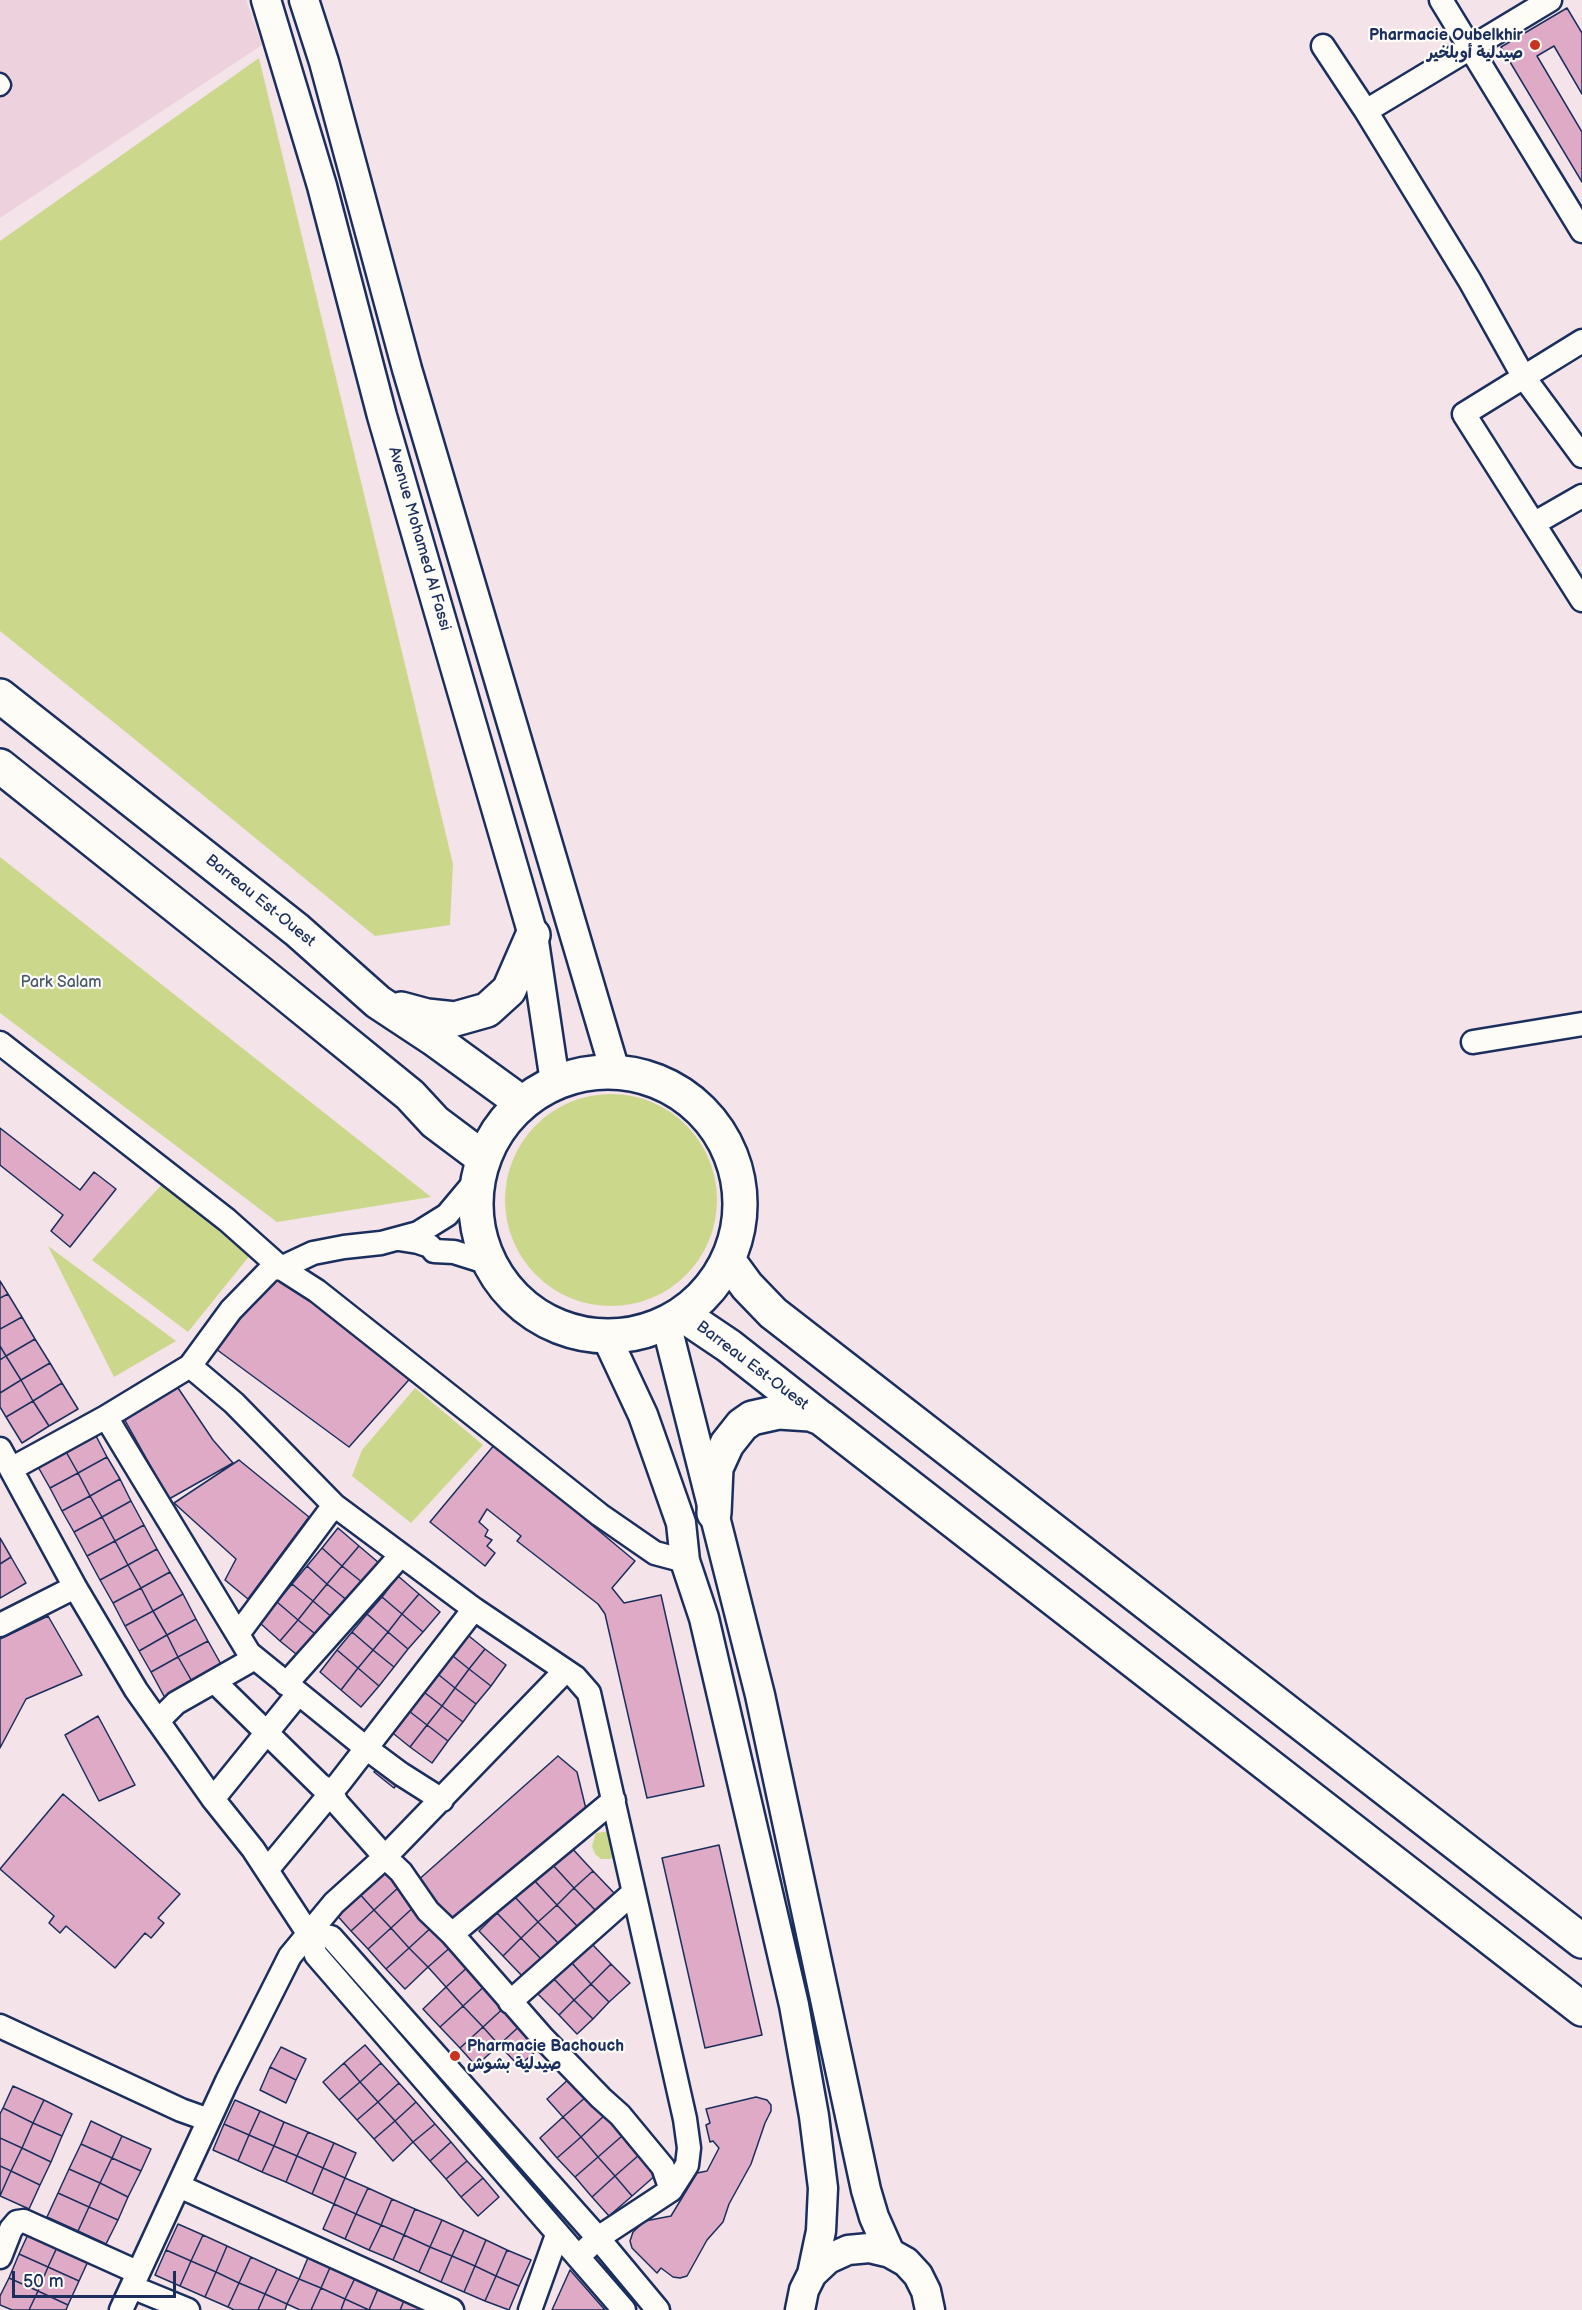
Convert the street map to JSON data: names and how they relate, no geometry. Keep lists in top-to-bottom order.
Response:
{
  "streets": {
    "main road": ["Barreau Est-Ouest"],
    "street": ["Avenue Mohamed Al Fassi"]
  },
  "parks": ["Park Salam"],
  "places": ["Pharmacie Oubelkhir صيدلية أوبلخير", "Pharmacie Bachouch صيدلية بشوش"],
  "scale_bar": "50 m"
}
